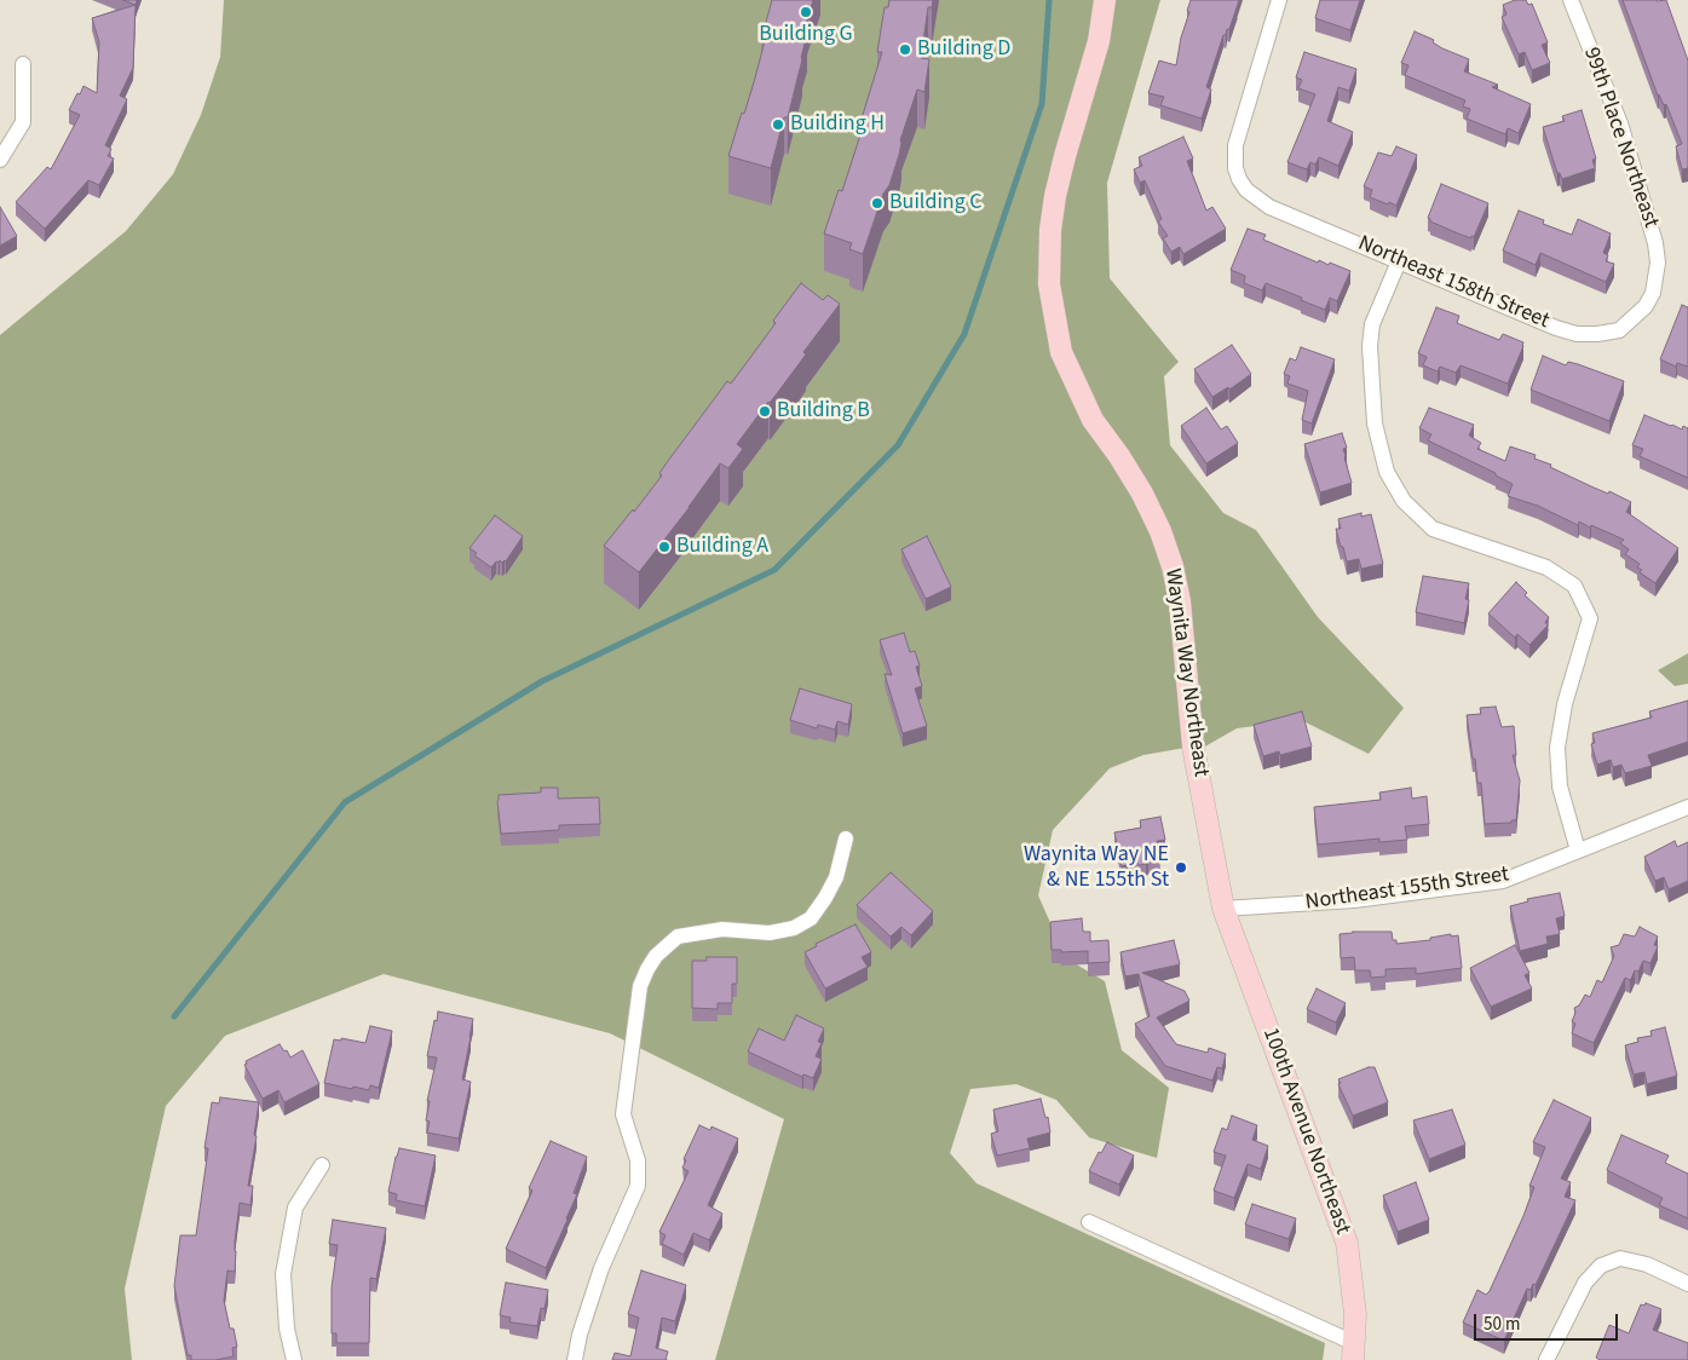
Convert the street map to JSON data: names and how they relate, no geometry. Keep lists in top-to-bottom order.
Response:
{
  "streets": {
    "main road": ["Waynita Way Northeast", "100th Avenue Northeast"],
    "street": ["99th Place Northeast", "Northeast 158th Street", "Northeast 155th Street"]
  },
  "crossings": [
    ["99th Place Northeast", "Northeast 158th Street"],
    ["Waynita Way Northeast", "Northeast 155th Street"],
    ["Waynita Way Northeast", "100th Avenue Northeast"],
    ["Northeast 155th Street", "100th Avenue Northeast"]
  ],
  "places": [
    "Building G",
    "Building D",
    "Building H",
    "Building C",
    "Building B",
    "Building A",
    "Waynita Way NE & NE 155th St"
  ],
  "scale_bar": "50 m"
}
